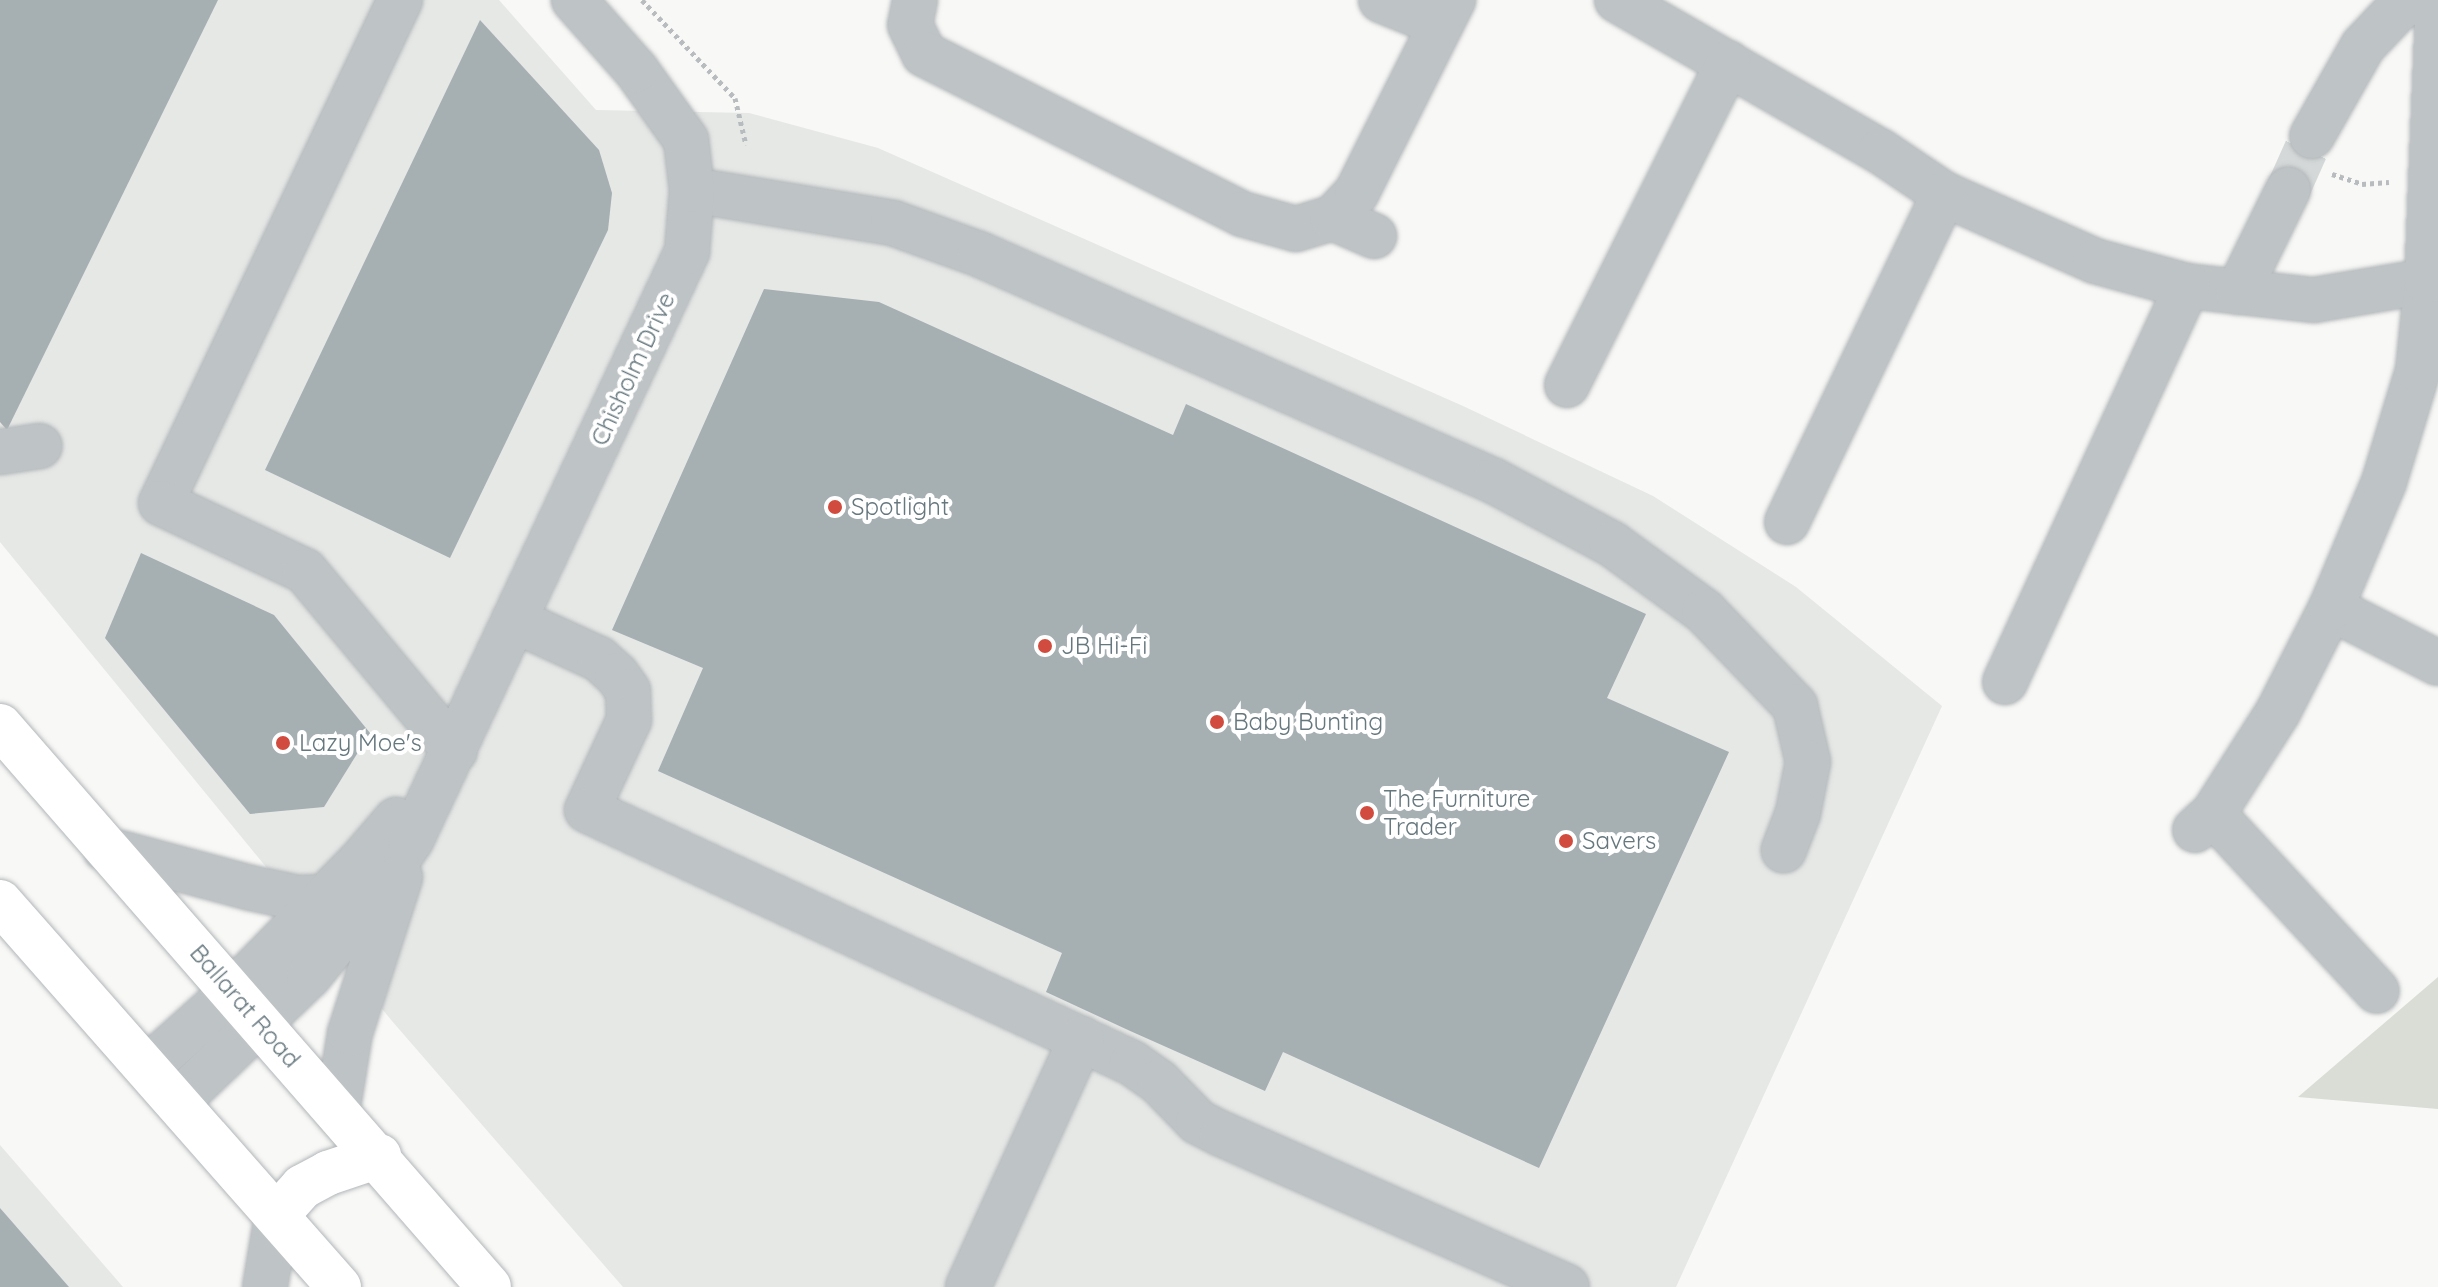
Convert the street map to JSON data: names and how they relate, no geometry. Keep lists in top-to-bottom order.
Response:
{
  "streets": {
    "highway": ["Ballarat Road"],
    "street": ["Chisholm Drive"]
  },
  "crossings": [
    ["Chisholm Drive", "Ballarat Road"]
  ],
  "places": [
    "Spotlight",
    "JB Hi-Fi",
    "Baby Bunting",
    "Lazy Moe's",
    "The Furniture Trader",
    "Savers"
  ]
}
